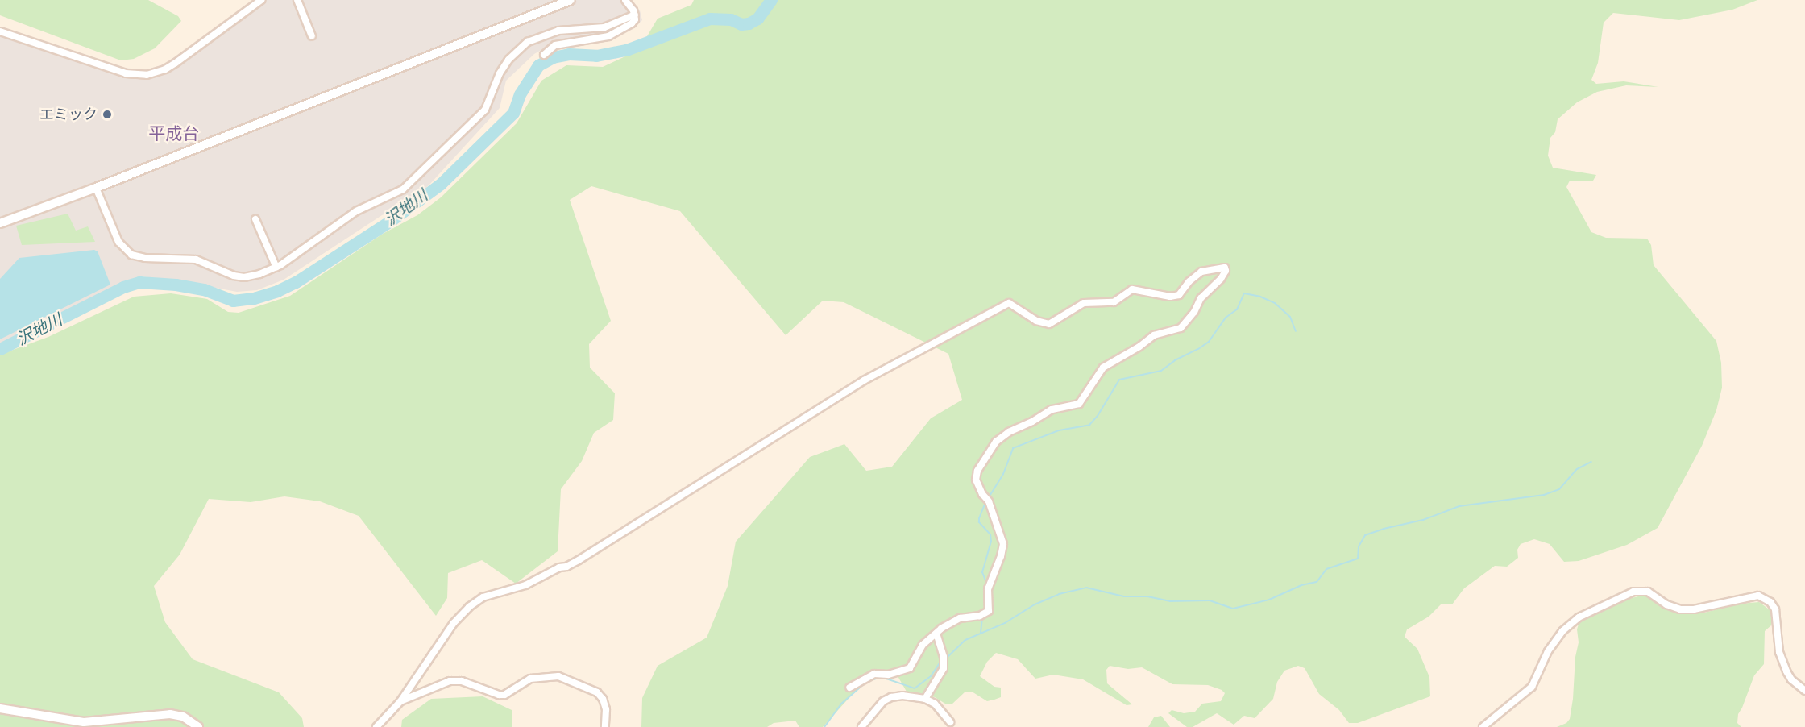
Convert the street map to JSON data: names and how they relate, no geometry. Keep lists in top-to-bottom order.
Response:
{
  "districts": ["平成台"],
  "water": ["沢地川"],
  "places": ["エミック"]
}
